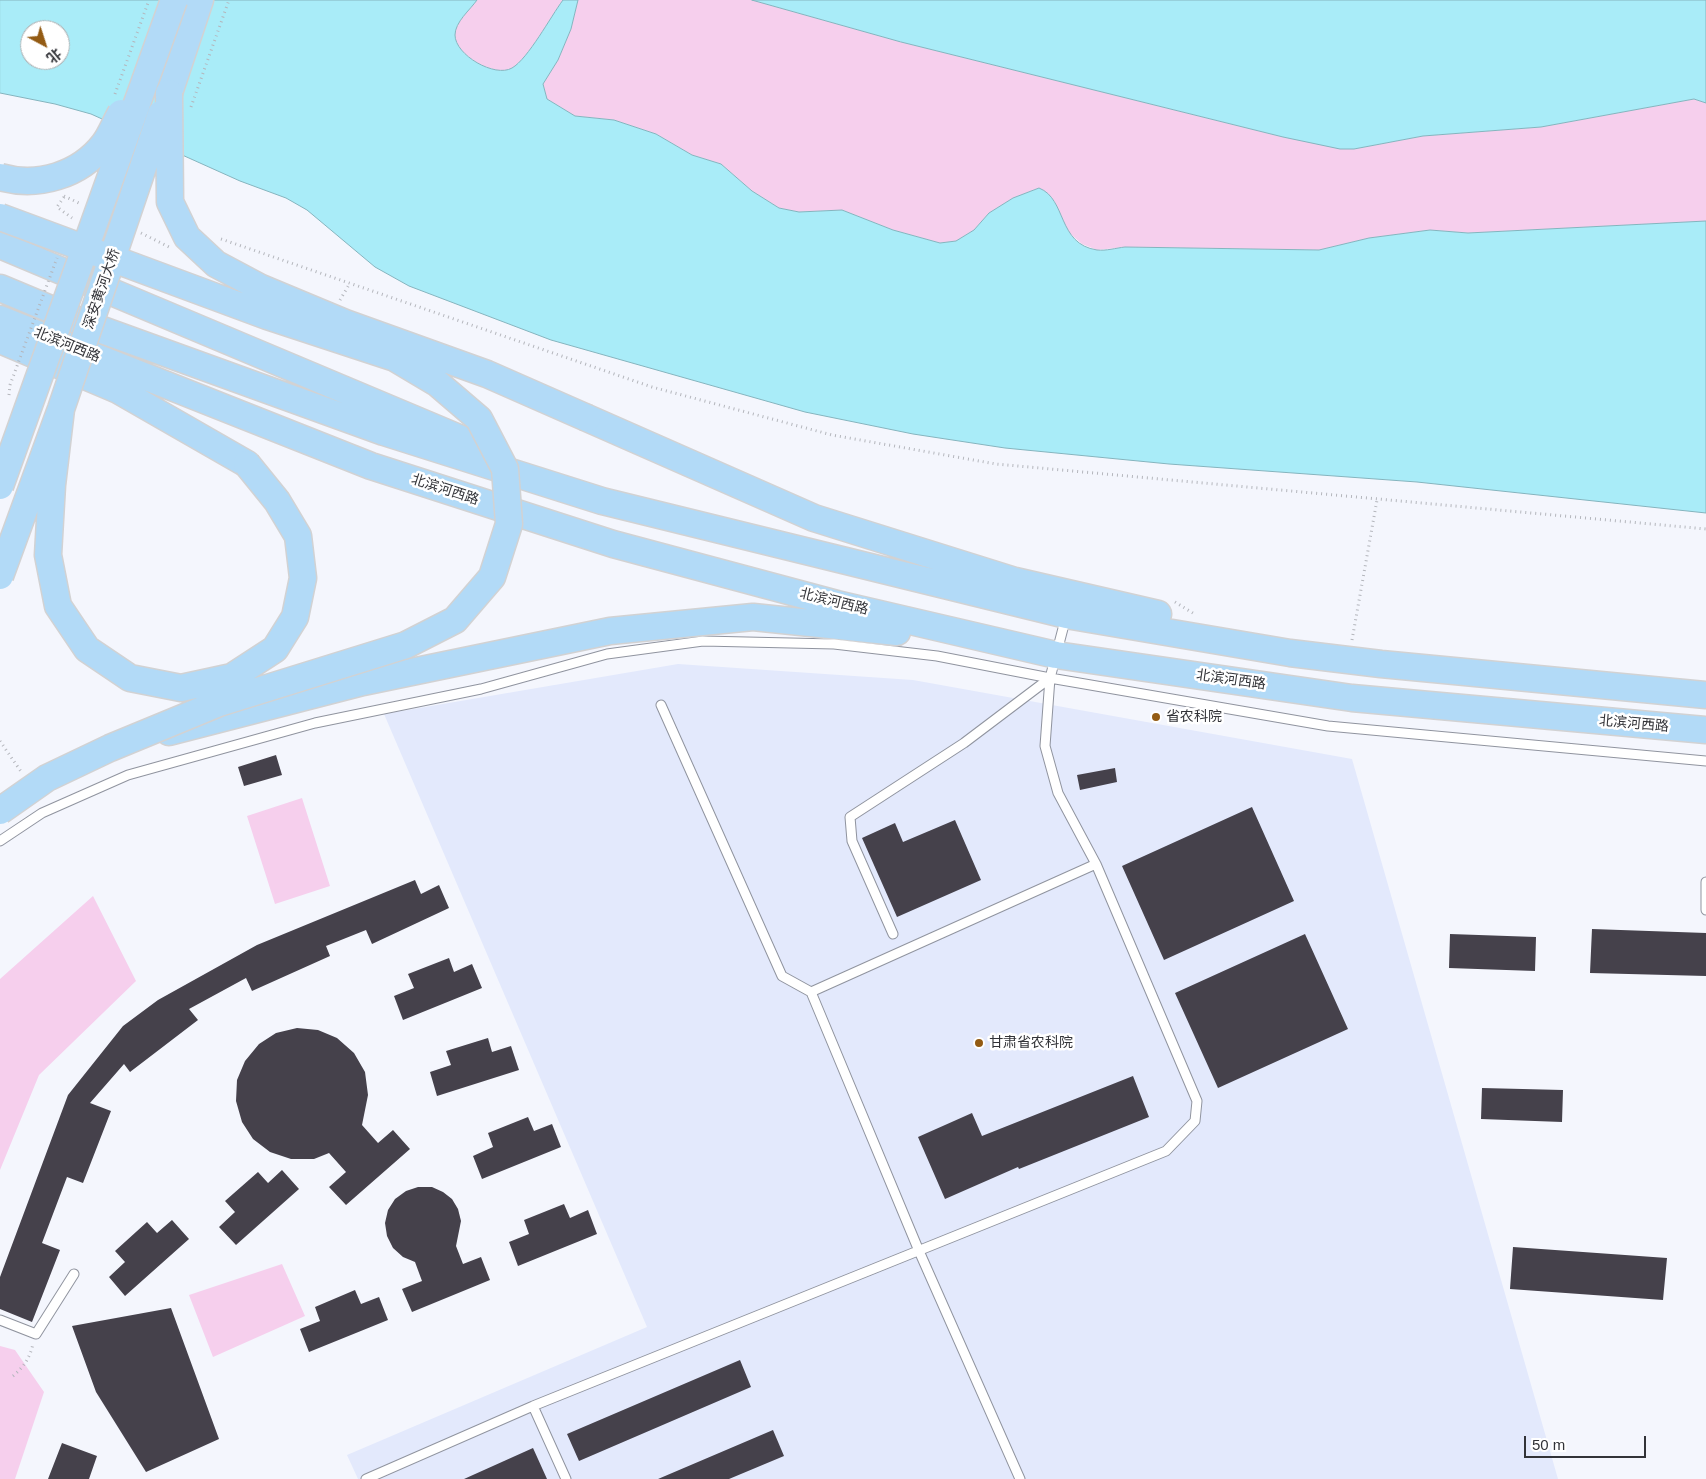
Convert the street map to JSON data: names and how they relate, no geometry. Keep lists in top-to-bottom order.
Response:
{
  "streets": {
    "main road": ["深安黄河大桥", "北滨河西路"]
  },
  "places": ["省农科院", "甘肃省农科院"],
  "scale_bar": "50 m",
  "north": "bottom right"
}
